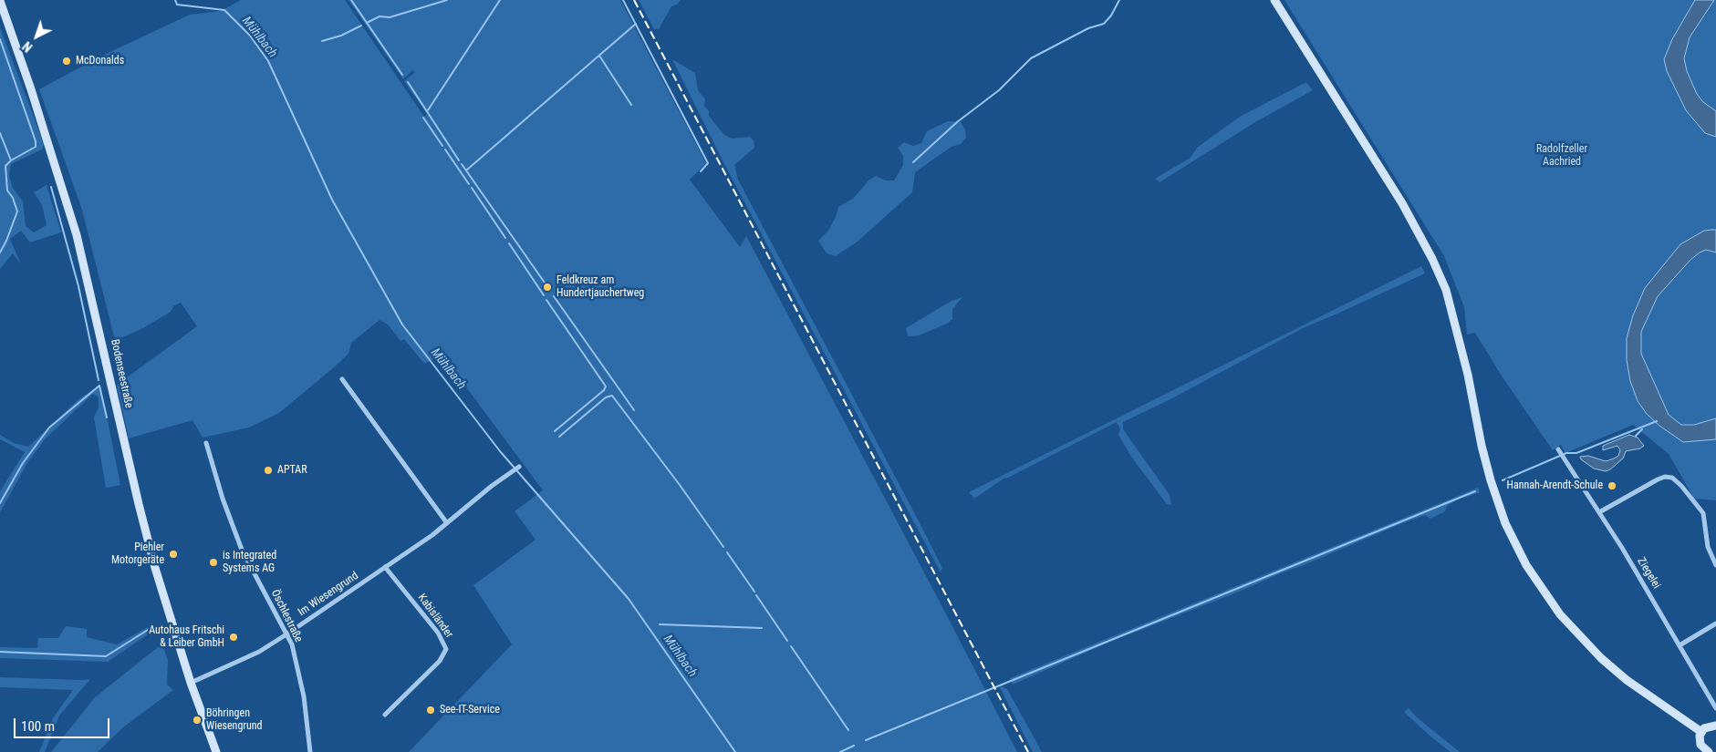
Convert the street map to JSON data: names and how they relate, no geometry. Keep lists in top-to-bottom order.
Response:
{
  "streets": {
    "main road": ["Bodenseestraße"],
    "street": [
      "Ziegelei",
      "Im Wiesengrund",
      "Öschlestraße",
      "Kabisländer"
    ]
  },
  "crossings": [
    ["Bodenseestraße", "Im Wiesengrund"],
    ["Im Wiesengrund", "Öschlestraße"],
    ["Im Wiesengrund", "Kabisländer"]
  ],
  "water": ["Mühlbach"],
  "parks": ["Radolfzeller Aachried"],
  "places": [
    "McDonalds",
    "Feldkreuz am Hundertjauchertweg",
    "APTAR",
    "Hannah-Arendt-Schule",
    "Piehler Motorgeräte",
    "is Integrated Systems AG",
    "Autohaus Fritschi & Leiber GmbH",
    "See-IT-Service",
    "Böhringen Wiesengrund"
  ],
  "scale_bar": "100 m",
  "north": "bottom left"
}
